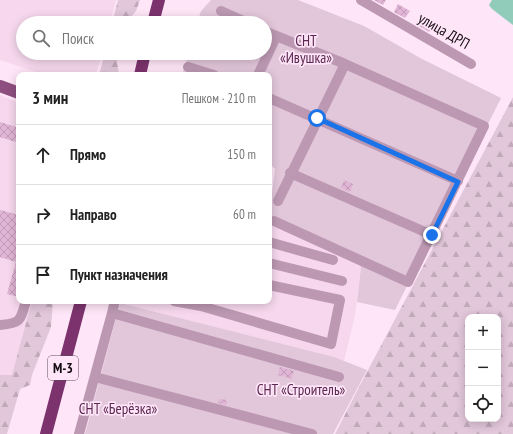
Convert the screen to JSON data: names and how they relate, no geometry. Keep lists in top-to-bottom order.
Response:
{
  "streets": {
    "highway": ["М-3"],
    "street": ["улица ДРП"]
  },
  "parks": ["СНТ «Ивушка»", "СНТ «Строитель»", "СНТ «Берёзка»"],
  "page": {
    "search": "Поиск",
    "heading": ["3 мин", "Пешком · 210 m"],
    "list": [
      ["Прямо", "150 m"],
      ["Направо", "60 m"],
      "Пункт назначения"
    ],
    "map_buttons": ["+", "−"]
  }
}
